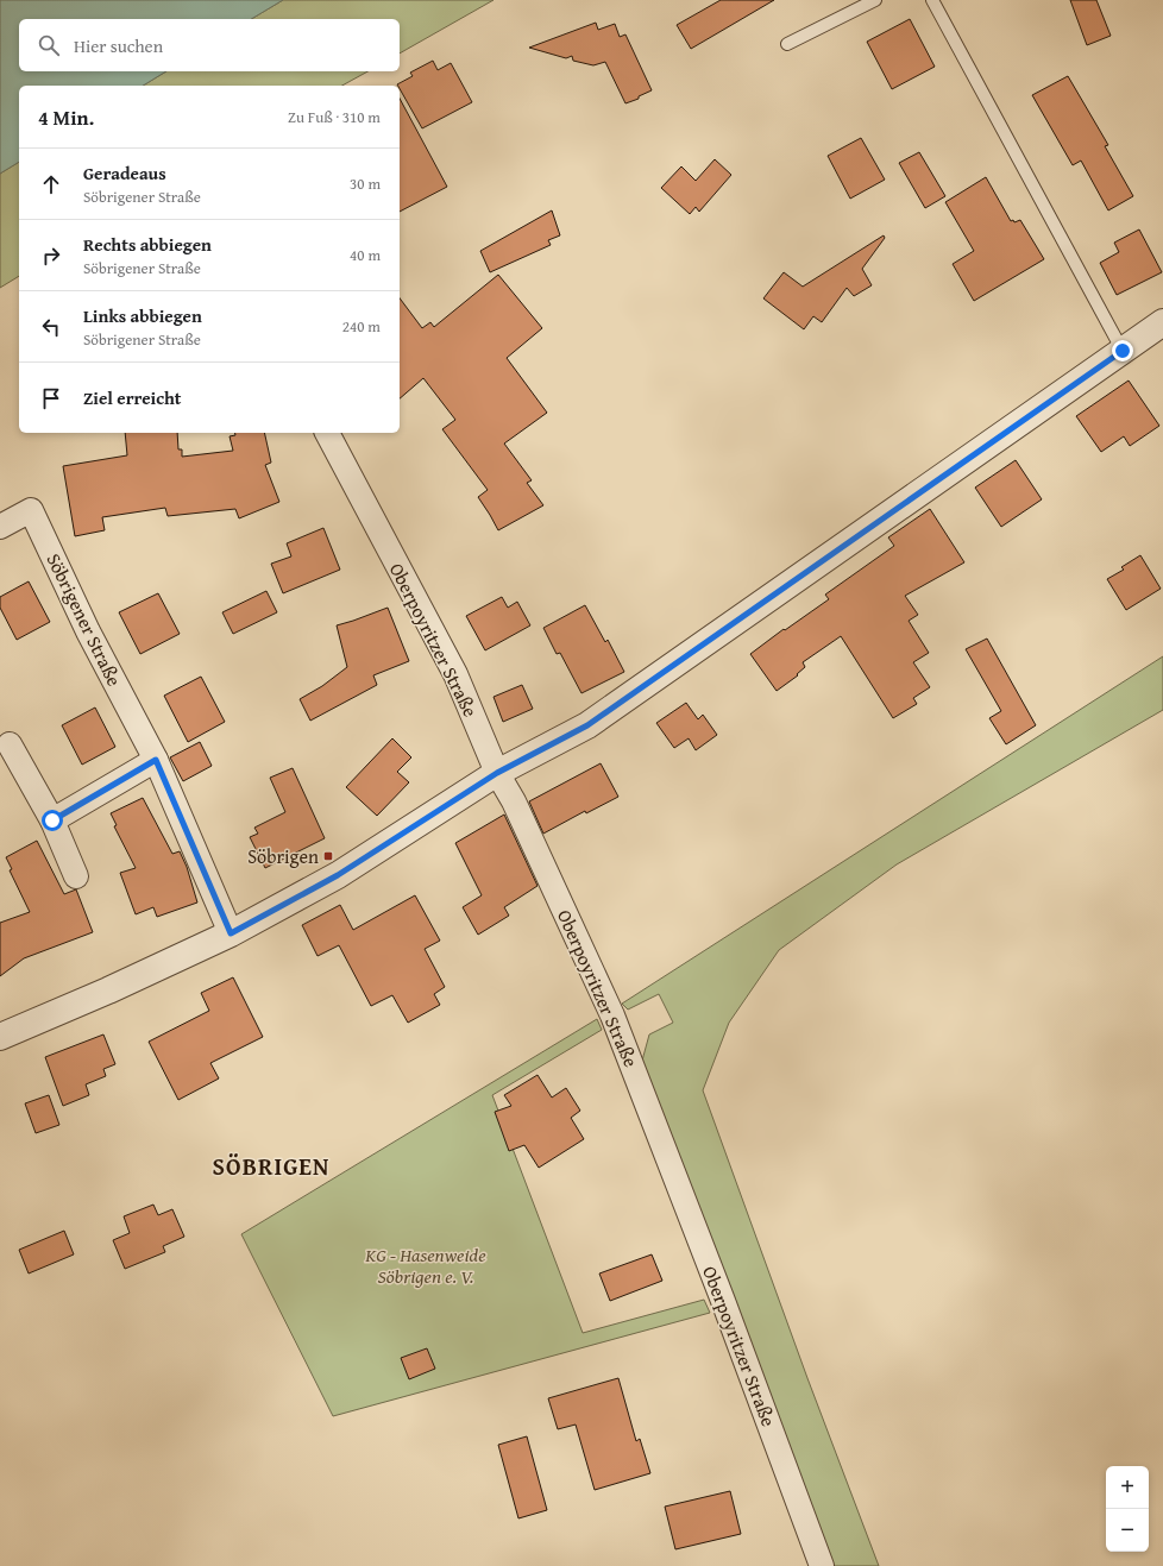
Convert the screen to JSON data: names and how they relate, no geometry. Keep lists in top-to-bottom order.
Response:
{
  "streets": {
    "street": ["Söbrigener Straße", "Oberpoyritzer Straße"]
  },
  "districts": ["SÖBRIGEN"],
  "parks": ["KG - Hasenweide Söbrigen e. V."],
  "places": {
    "transit": ["Söbrigen"]
  },
  "page": {
    "search": "Hier suchen",
    "heading": ["4 Min.", "Zu Fuß · 310 m"],
    "list": [
      ["Geradeaus", "Söbrigener Straße", "30 m"],
      ["Rechts abbiegen", "Söbrigener Straße", "40 m"],
      ["Links abbiegen", "Söbrigener Straße", "240 m"],
      "Ziel erreicht"
    ],
    "map_buttons": ["+", "−"]
  }
}
